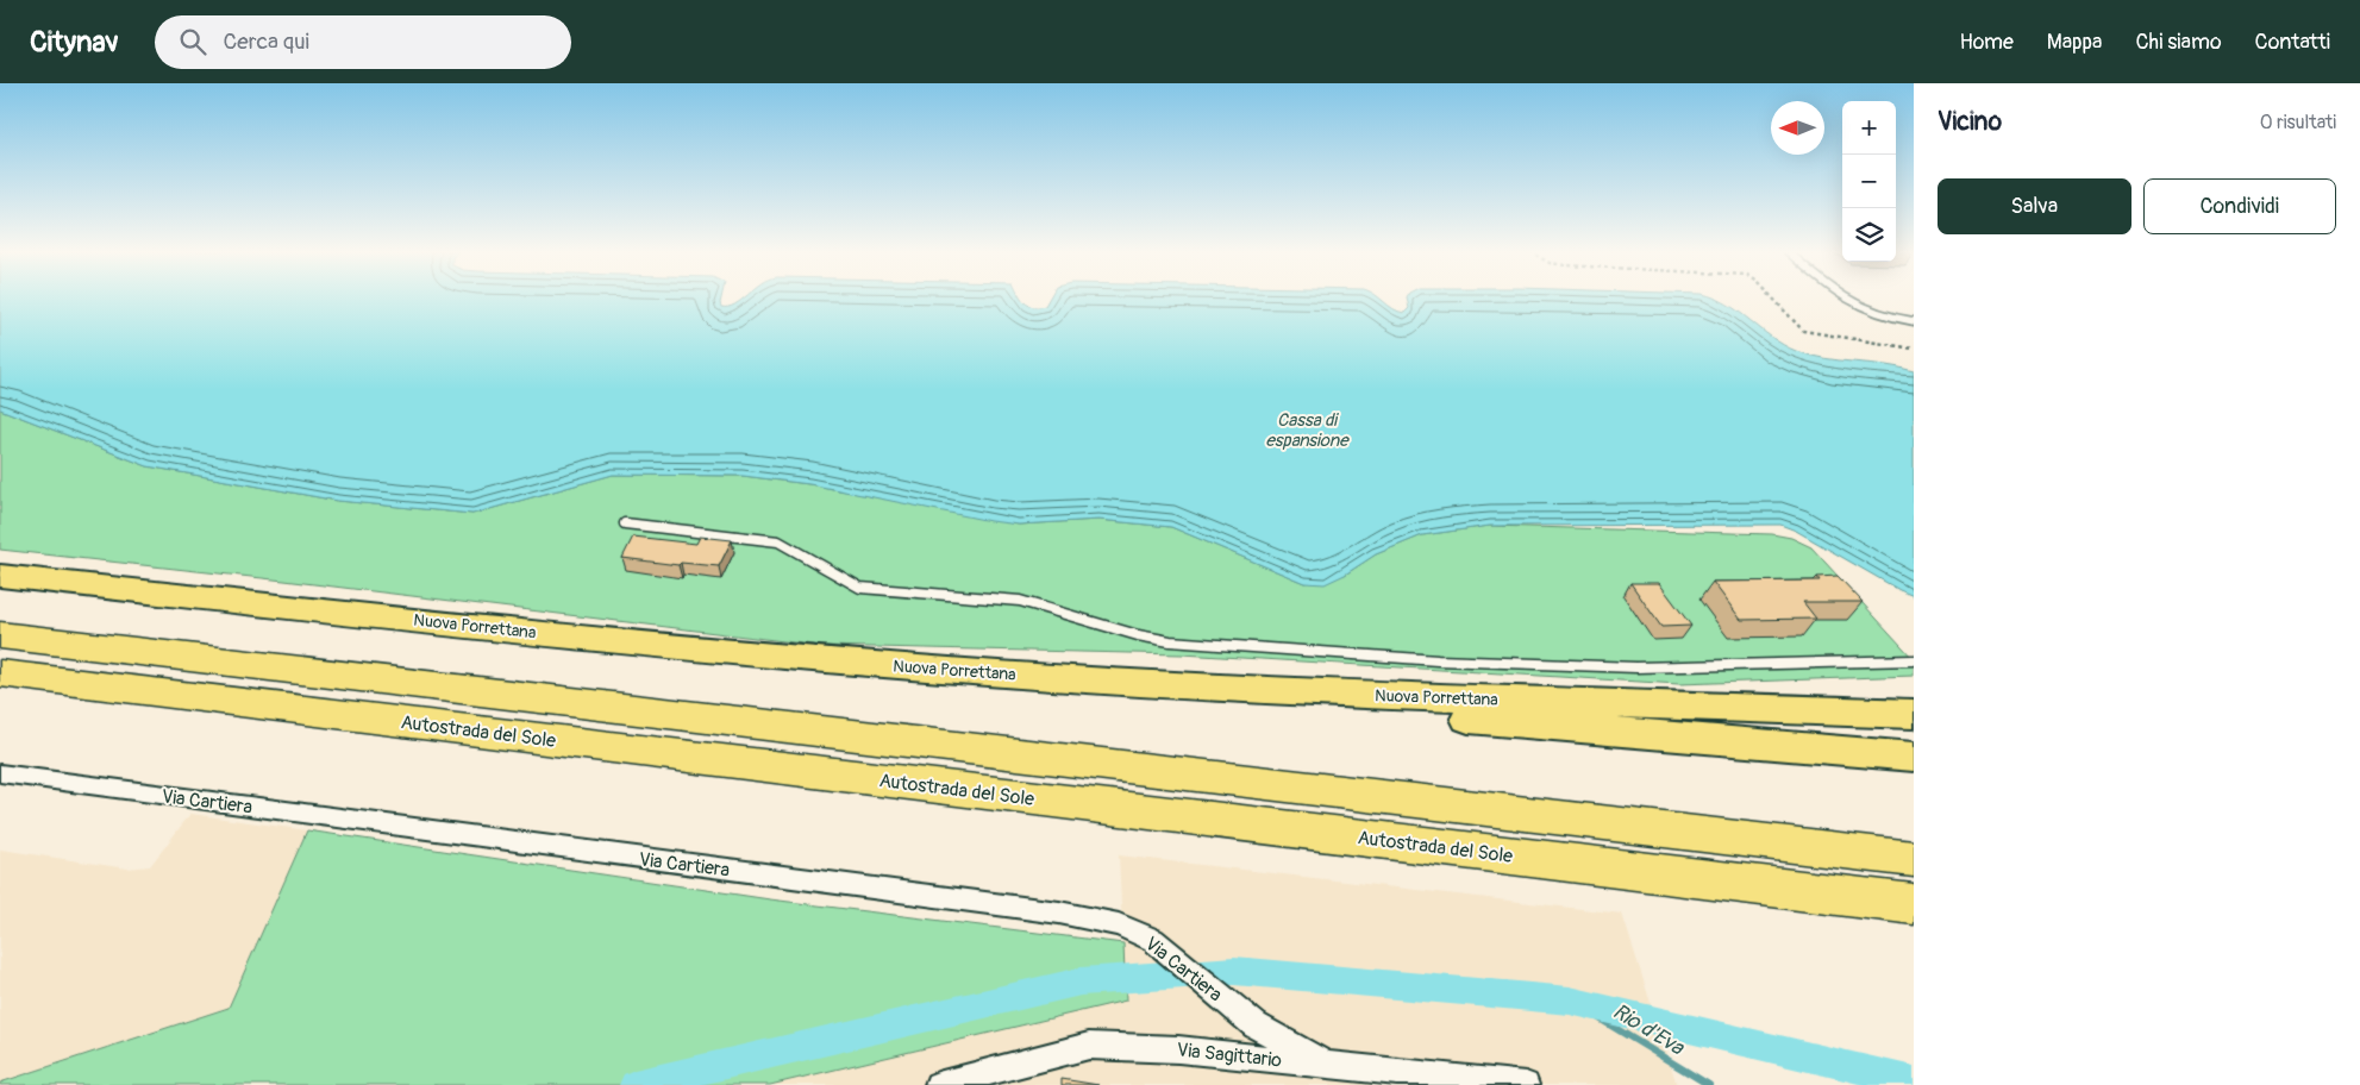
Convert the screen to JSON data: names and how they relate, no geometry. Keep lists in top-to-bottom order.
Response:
{
  "streets": {
    "highway": ["Nuova Porrettana", "Autostrada del Sole"],
    "street": ["Via Cartiera", "Via Sagittario"]
  },
  "crossings": [
    ["Via Cartiera", "Via Sagittario"]
  ],
  "water": ["Cassa di espansione", "Rio d'Eva"],
  "north": "left",
  "page": {
    "header": "Citynav",
    "search": "Cerca qui",
    "nav": [
      "Home",
      "Mappa",
      "Chi siamo",
      "Contatti"
    ],
    "heading": ["Vicino", "0 risultati"],
    "map_buttons": ["+", "−"],
    "buttons": ["Salva", "Condividi"]
  }
}
